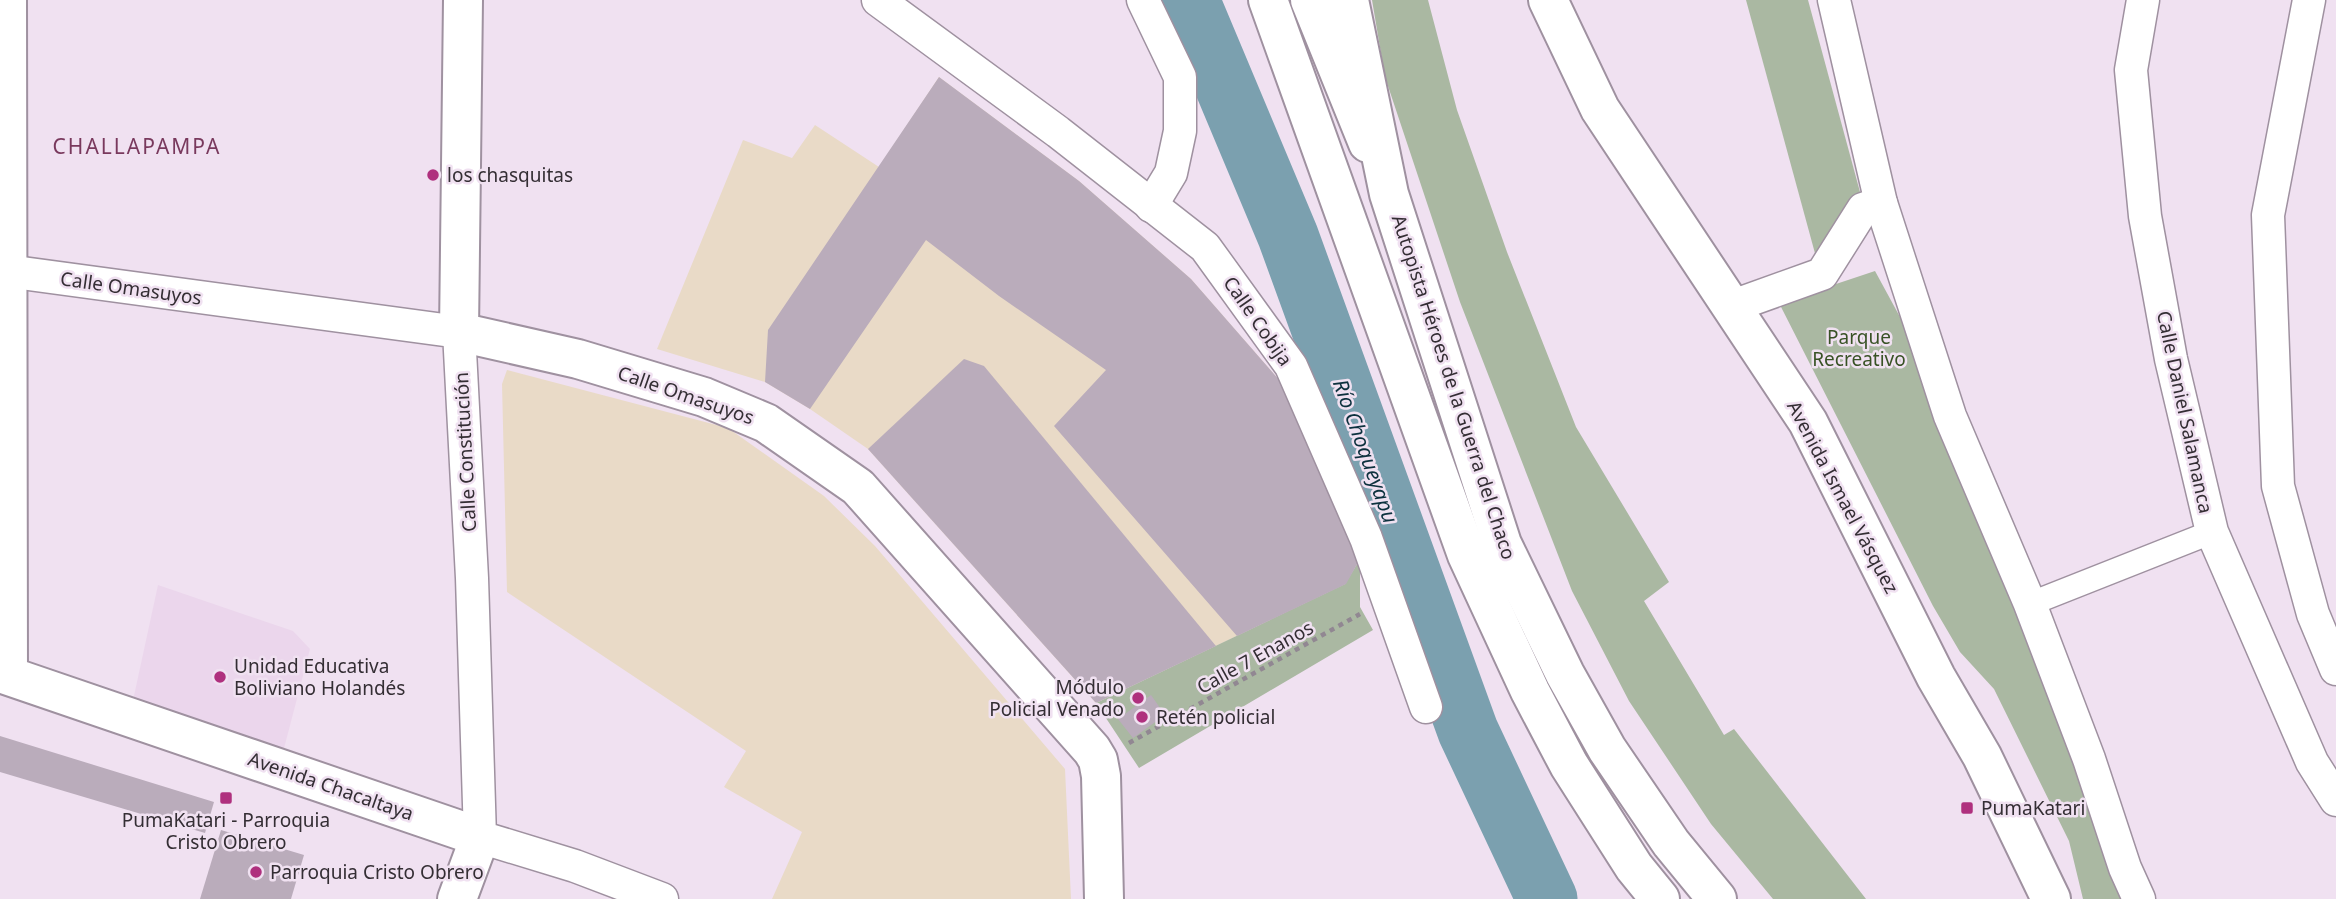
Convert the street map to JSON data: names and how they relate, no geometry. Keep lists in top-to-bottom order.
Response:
{
  "streets": {
    "main road": [
      "Calle Omasuyos",
      "Autopista Héroes de la Guerra del Chaco",
      "Calle Constitución",
      "Avenida Ismael Vásquez",
      "Avenida Chacaltaya"
    ],
    "street": ["Calle Cobija", "Calle Daniel Salamanca"],
    "path": ["Calle 7 Enanos"]
  },
  "crossings": [
    ["Calle Omasuyos", "Calle Constitución"],
    ["Calle Omasuyos", "Calle 7 Enanos"],
    ["Calle Cobija", "Calle 7 Enanos"],
    ["Calle Constitución", "Avenida Chacaltaya"]
  ],
  "districts": ["CHALLAPAMPA"],
  "water": ["Río Choqueyapu"],
  "parks": ["Parque Recreativo"],
  "places": {
    "other": [
      "los chasquitas",
      "Unidad Educativa Boliviano Holandés",
      "Módulo Policial Venado",
      "Retén policial",
      "Parroquia Cristo Obrero"
    ],
    "transit": ["PumaKatari - Parroquia Cristo Obrero", "PumaKatari"]
  }
}
